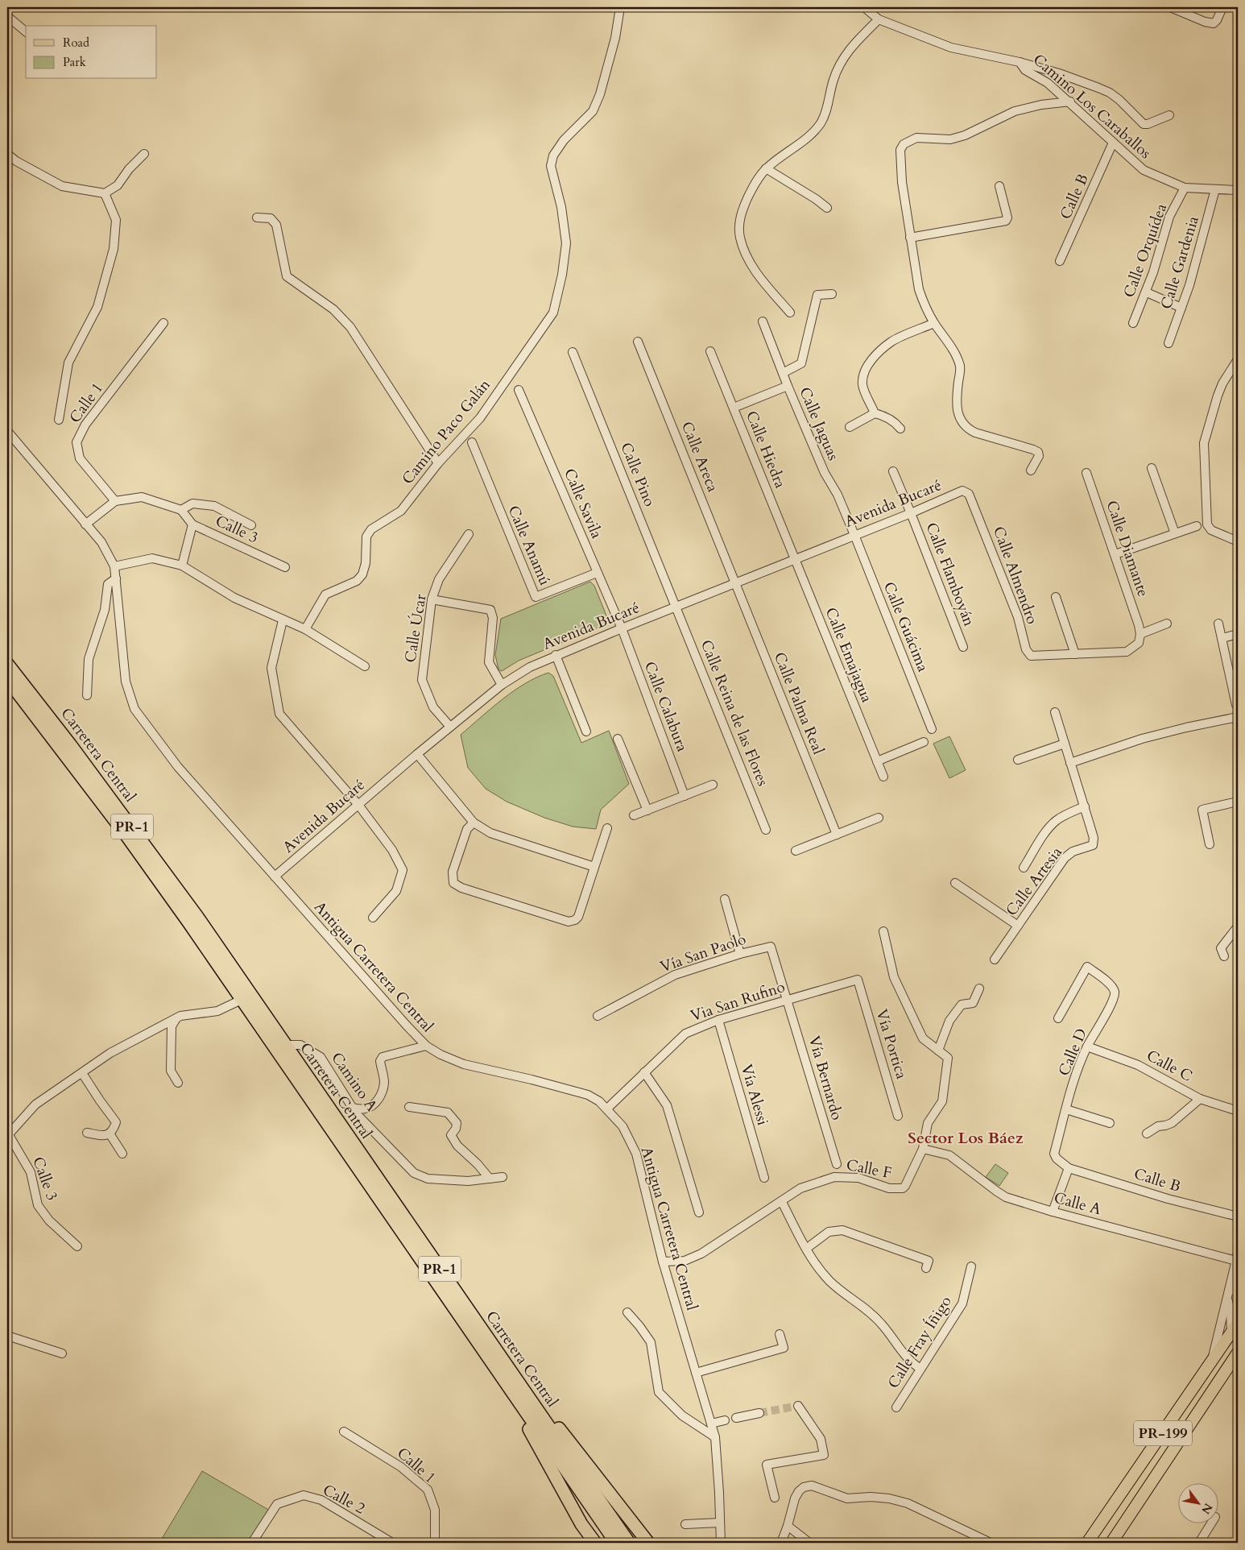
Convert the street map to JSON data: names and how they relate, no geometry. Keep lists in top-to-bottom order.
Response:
{
  "streets": {
    "highway": ["Carretera Central", "PR-1"],
    "main road": ["PR-199"],
    "street": [
      "Camino Los Caraballos",
      "Calle B",
      "Calle Orquídea",
      "Calle Gardenia",
      "Calle 1",
      "Calle Jaguas",
      "Camino Paco Galán",
      "Calle Hiedra",
      "Calle Areca",
      "Calle Pino",
      "Calle Savila",
      "Avenida Bucaré",
      "Calle 3",
      "Calle Anamú",
      "Calle Diamante",
      "Calle Flamboyán",
      "Calle Almendro",
      "Calle Guácima",
      "Calle Úcar",
      "Calle Emajagua",
      "Calle Palma Real",
      "Calle Calabura",
      "Calle Reina de las Flores",
      "Calle Artesia",
      "Vía San Paolo",
      "Antigua Carretera Central",
      "Via San Rufino",
      "Vía Portica",
      "Calle D",
      "Calle C",
      "Vía Bernardo",
      "Camino A",
      "Vía Alessi",
      "Calle F",
      "Calle A",
      "Calle Fray Íñigo",
      "Calle 2"
    ]
  },
  "crossings": [
    ["Camino Los Caraballos", "Calle B"],
    ["Camino Los Caraballos", "Calle Orquídea"],
    ["Camino Los Caraballos", "Calle Gardenia"],
    ["Calle B", "Calle D"],
    ["Calle Jaguas", "Avenida Bucaré"],
    ["Calle Jaguas", "Calle Guácima"],
    ["Calle Hiedra", "Avenida Bucaré"],
    ["Calle Hiedra", "Calle Emajagua"],
    ["Calle Areca", "Avenida Bucaré"],
    ["Calle Areca", "Calle Palma Real"],
    ["Calle Pino", "Avenida Bucaré"],
    ["Calle Pino", "Calle Reina de las Flores"],
    ["Calle Savila", "Avenida Bucaré"],
    ["Calle Savila", "Calle Anamú"],
    ["Calle Savila", "Calle Calabura"],
    ["Avenida Bucaré", "Calle Flamboyán"],
    ["Avenida Bucaré", "Calle Almendro"],
    ["Avenida Bucaré", "Calle Guácima"],
    ["Avenida Bucaré", "Calle Úcar"],
    ["Avenida Bucaré", "Calle Emajagua"],
    ["Avenida Bucaré", "Calle Palma Real"],
    ["Avenida Bucaré", "Calle Calabura"],
    ["Avenida Bucaré", "Calle Reina de las Flores"],
    ["Avenida Bucaré", "Antigua Carretera Central"],
    ["Carretera Central", "Camino A"],
    ["Vía San Paolo", "Via San Rufino"],
    ["Vía San Paolo", "Vía Bernardo"],
    ["Antigua Carretera Central", "Via San Rufino"],
    ["Antigua Carretera Central", "Calle F"],
    ["Via San Rufino", "Vía Portica"],
    ["Via San Rufino", "Vía Bernardo"],
    ["Via San Rufino", "Vía Alessi"],
    ["Calle D", "Calle C"],
    ["Calle F", "Calle A"]
  ],
  "districts": ["Sector Los Báez"],
  "legend": ["Road", "Park"],
  "north": "bottom right"
}
